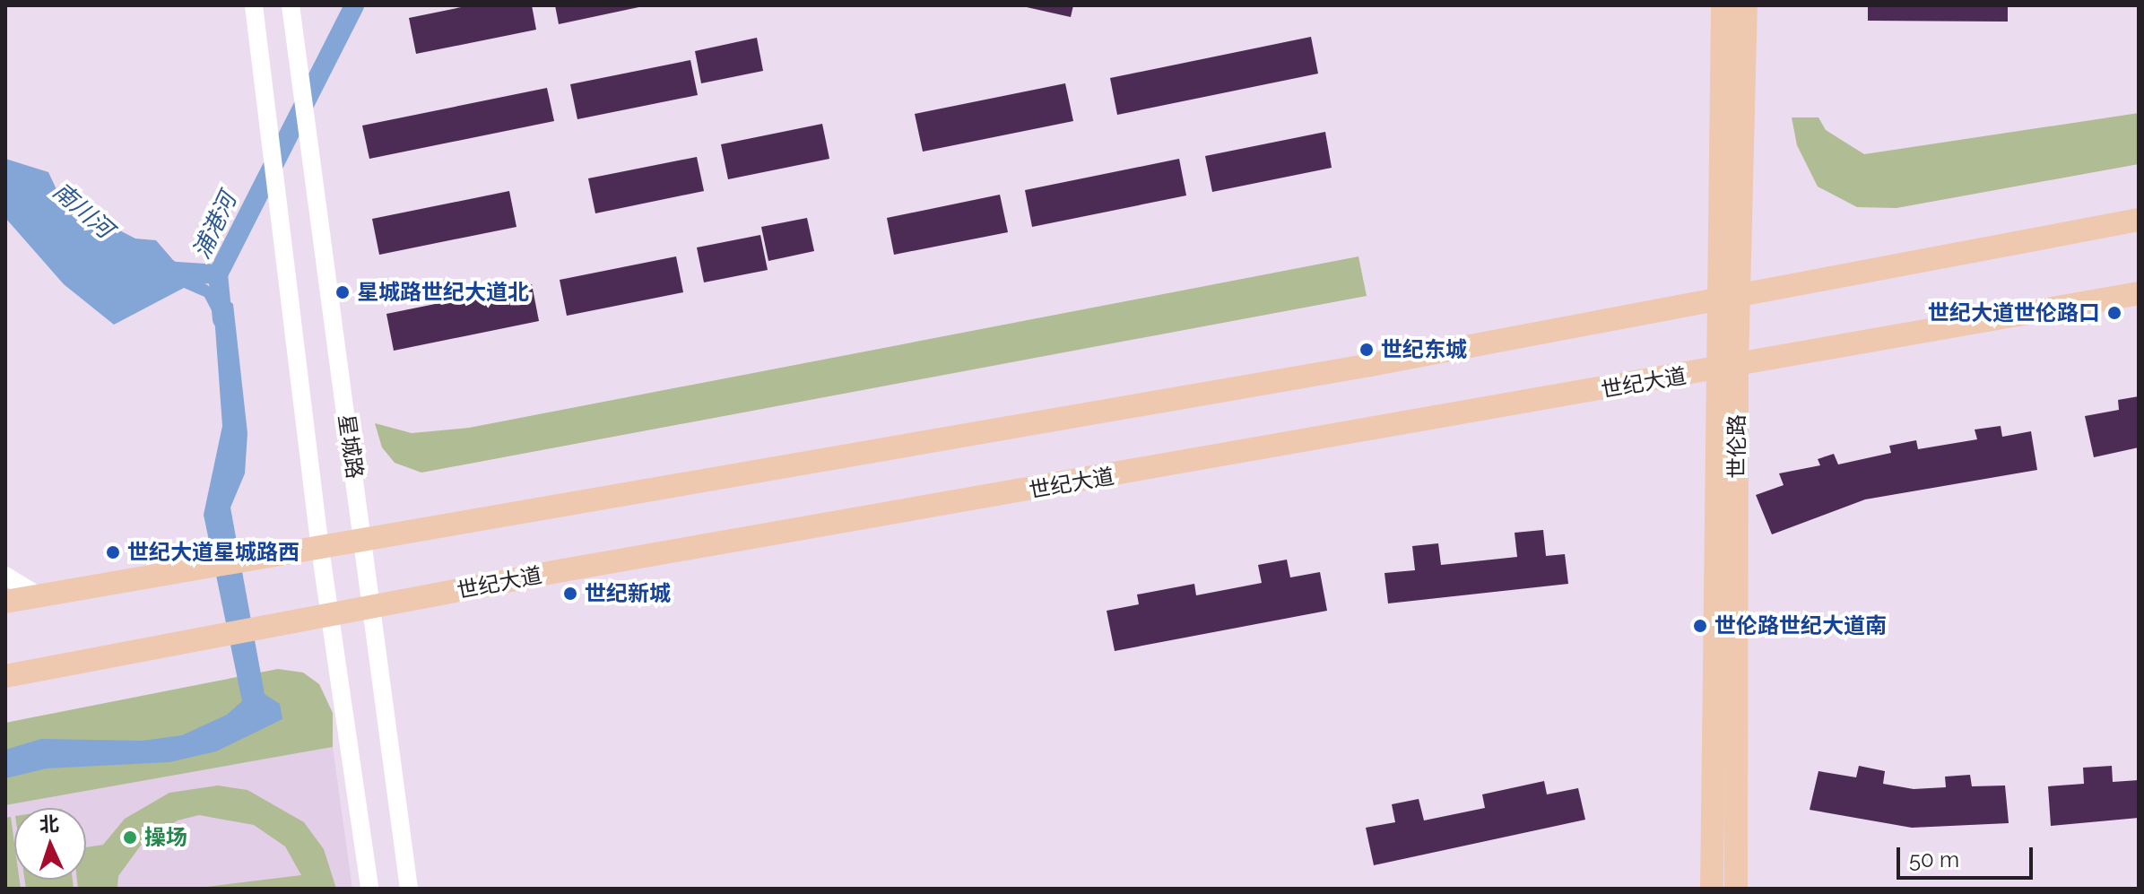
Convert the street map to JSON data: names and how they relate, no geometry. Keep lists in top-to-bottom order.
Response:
{
  "streets": {
    "main road": ["世纪大道", "世伦路"],
    "street": ["星城路"]
  },
  "crossings": [
    ["世纪大道", "星城路"],
    ["世纪大道", "世伦路"]
  ],
  "water": ["南川河", "浦港河"],
  "places": [
    "星城路世纪大道北",
    "世纪大道世伦路口",
    "世纪东城",
    "世纪大道星城路西",
    "世纪新城",
    "世伦路世纪大道南",
    "操场"
  ],
  "scale_bar": "50 m",
  "north": "top"
}
